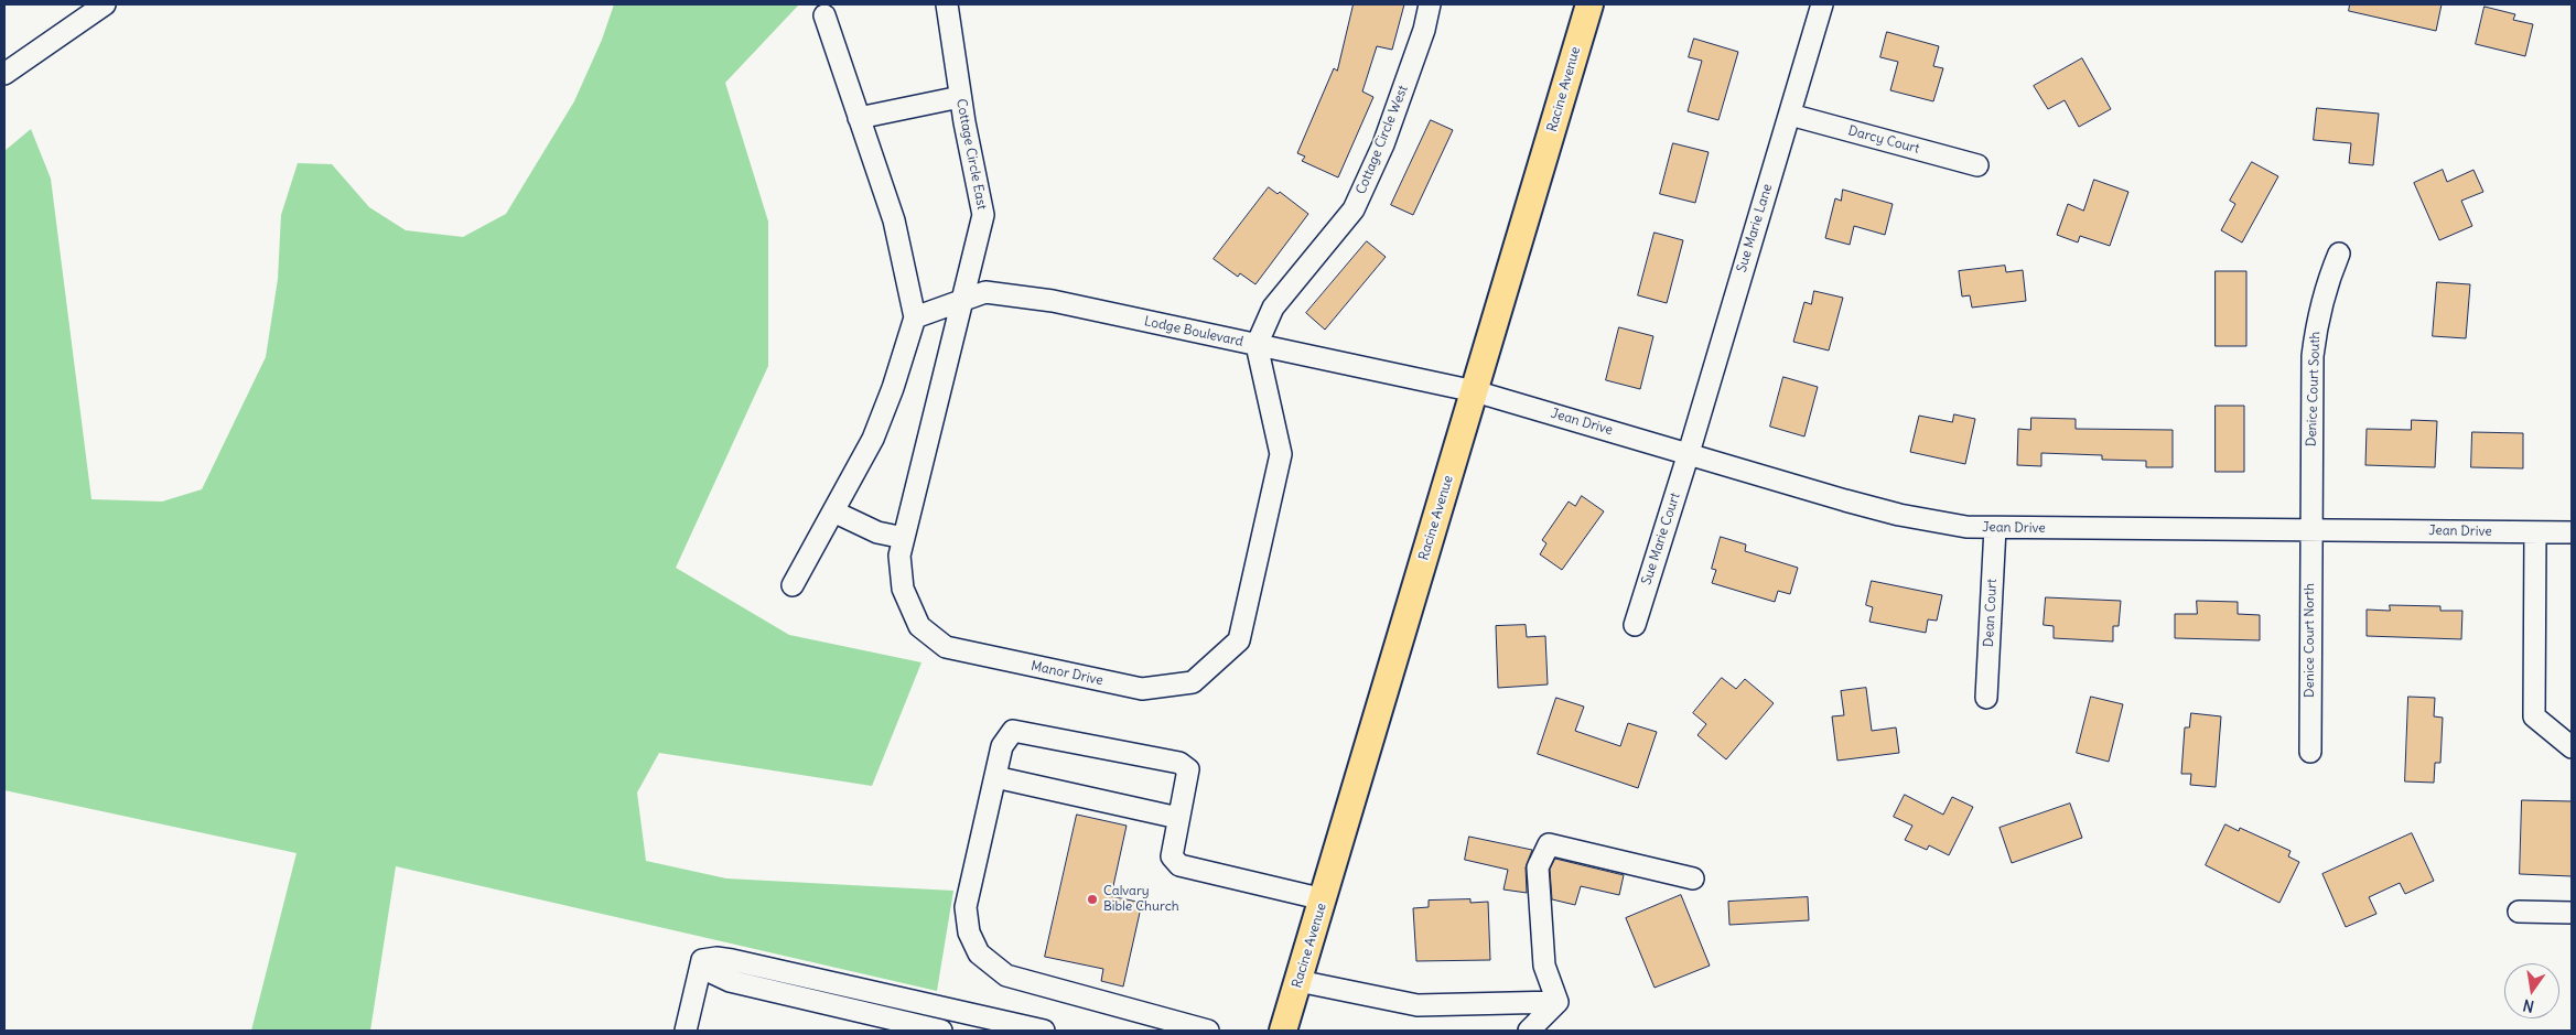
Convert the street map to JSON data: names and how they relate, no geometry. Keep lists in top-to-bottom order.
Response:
{
  "streets": {
    "main road": ["Racine Avenue"],
    "street": [
      "Cottage Circle West",
      "Darcy Court",
      "Cottage Circle East",
      "Sue Marie Lane",
      "Lodge Boulevard",
      "Denice Court South",
      "Jean Drive",
      "Sue Marie Court",
      "Dean Court",
      "Denice Court North",
      "Manor Drive"
    ]
  },
  "crossings": [
    ["Racine Avenue", "Lodge Boulevard"],
    ["Racine Avenue", "Jean Drive"],
    ["Cottage Circle West", "Lodge Boulevard"],
    ["Cottage Circle West", "Manor Drive"],
    ["Darcy Court", "Sue Marie Lane"],
    ["Cottage Circle East", "Lodge Boulevard"],
    ["Cottage Circle East", "Manor Drive"],
    ["Sue Marie Lane", "Jean Drive"],
    ["Sue Marie Lane", "Sue Marie Court"],
    ["Lodge Boulevard", "Jean Drive"],
    ["Lodge Boulevard", "Manor Drive"],
    ["Denice Court South", "Jean Drive"],
    ["Denice Court South", "Denice Court North"],
    ["Jean Drive", "Sue Marie Court"],
    ["Jean Drive", "Dean Court"],
    ["Jean Drive", "Denice Court North"]
  ],
  "places": ["Calvary Bible Church"],
  "north": "bottom"
}
